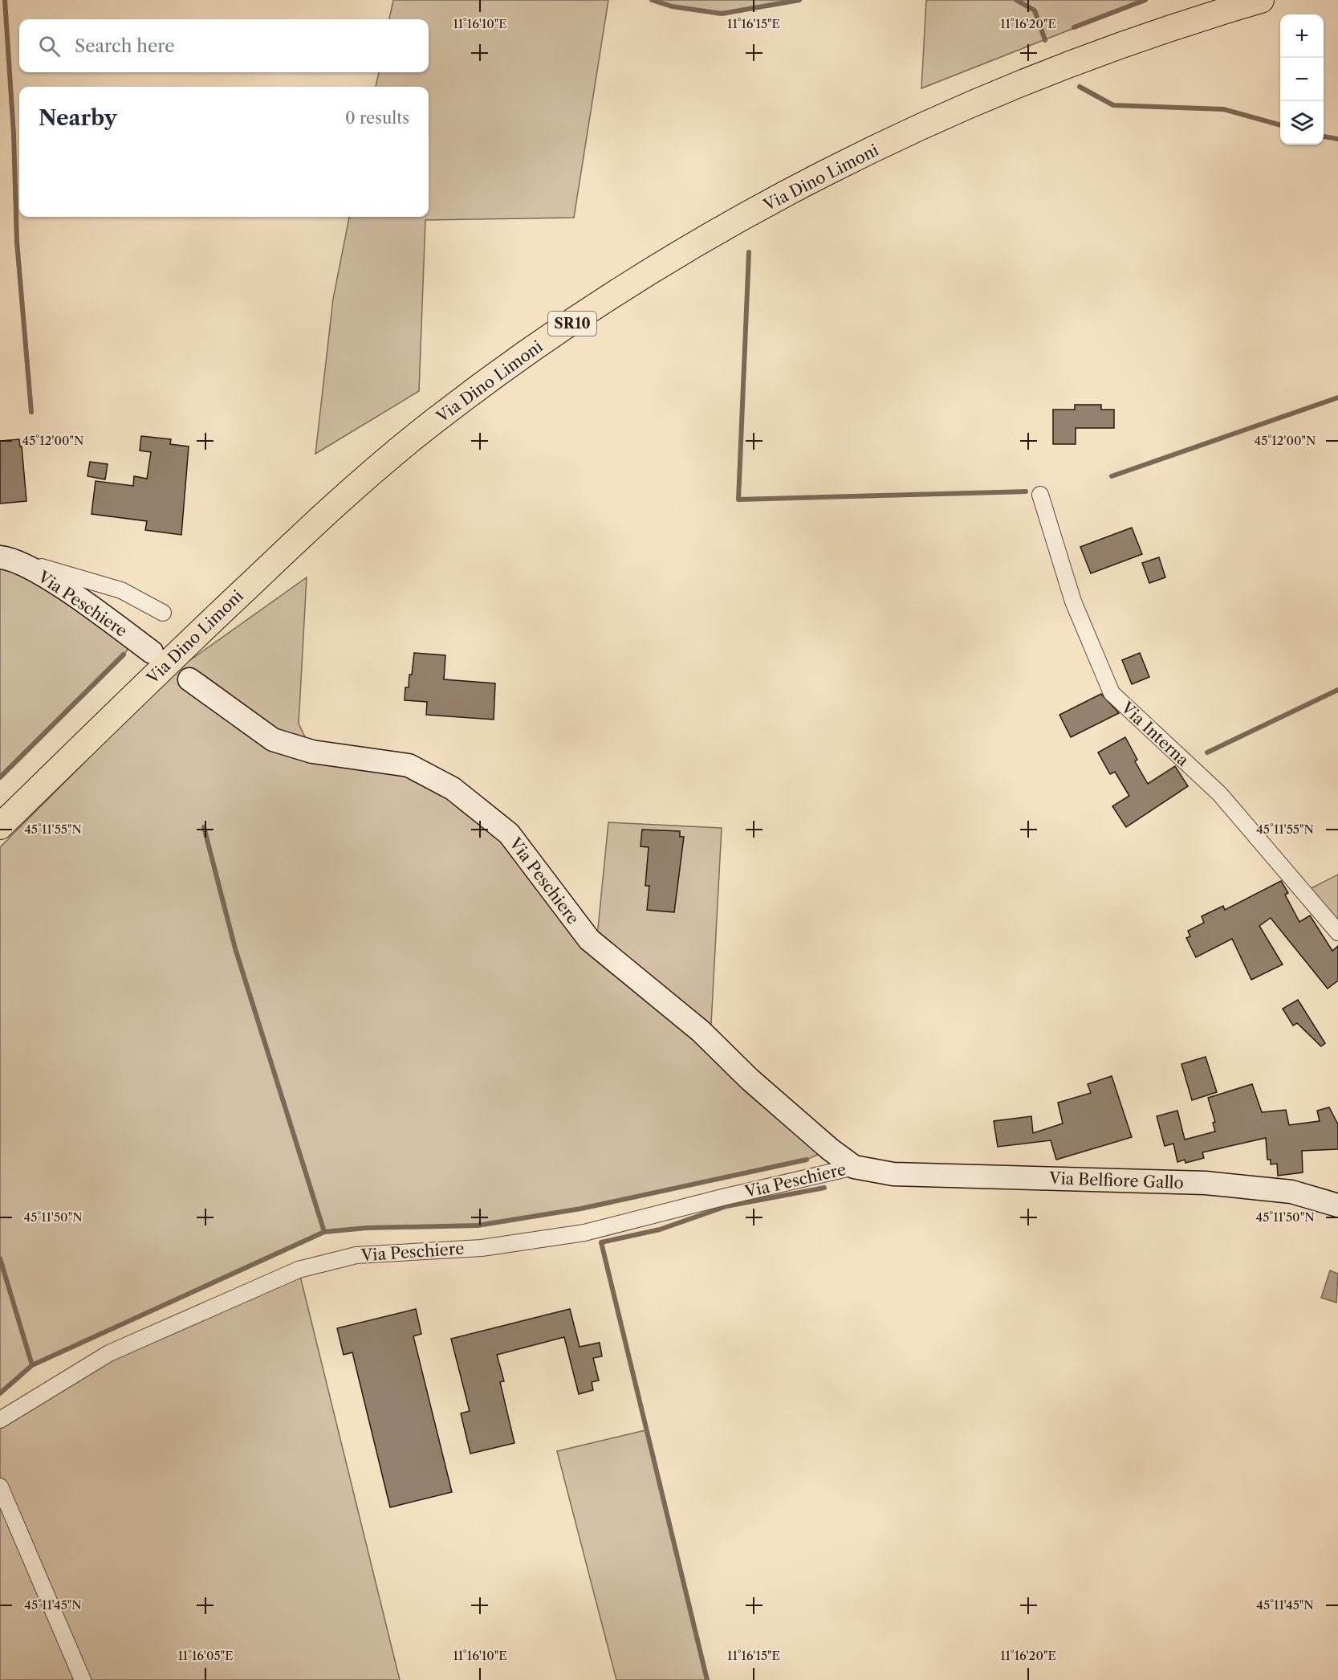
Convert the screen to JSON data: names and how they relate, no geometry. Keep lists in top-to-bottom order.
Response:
{
  "streets": {
    "main road": ["Via Dino Limoni", "SR10"],
    "street": ["Via Peschiere", "Via Interna", "Via Belfiore Gallo"]
  },
  "crossings": [
    ["Via Peschiere", "Via Belfiore Gallo"]
  ],
  "page": {
    "map_buttons": ["+", "−"],
    "search": "Search here",
    "heading": ["Nearby", "0 results"]
  },
  "coordinates": [
    "11°16'10\"E",
    "11°16'15\"E",
    "11°16'20\"E",
    "45°12'00\"N",
    "45°11'55\"N",
    "45°11'50\"N",
    "45°11'45\"N",
    "11°16'05\"E"
  ]
}
